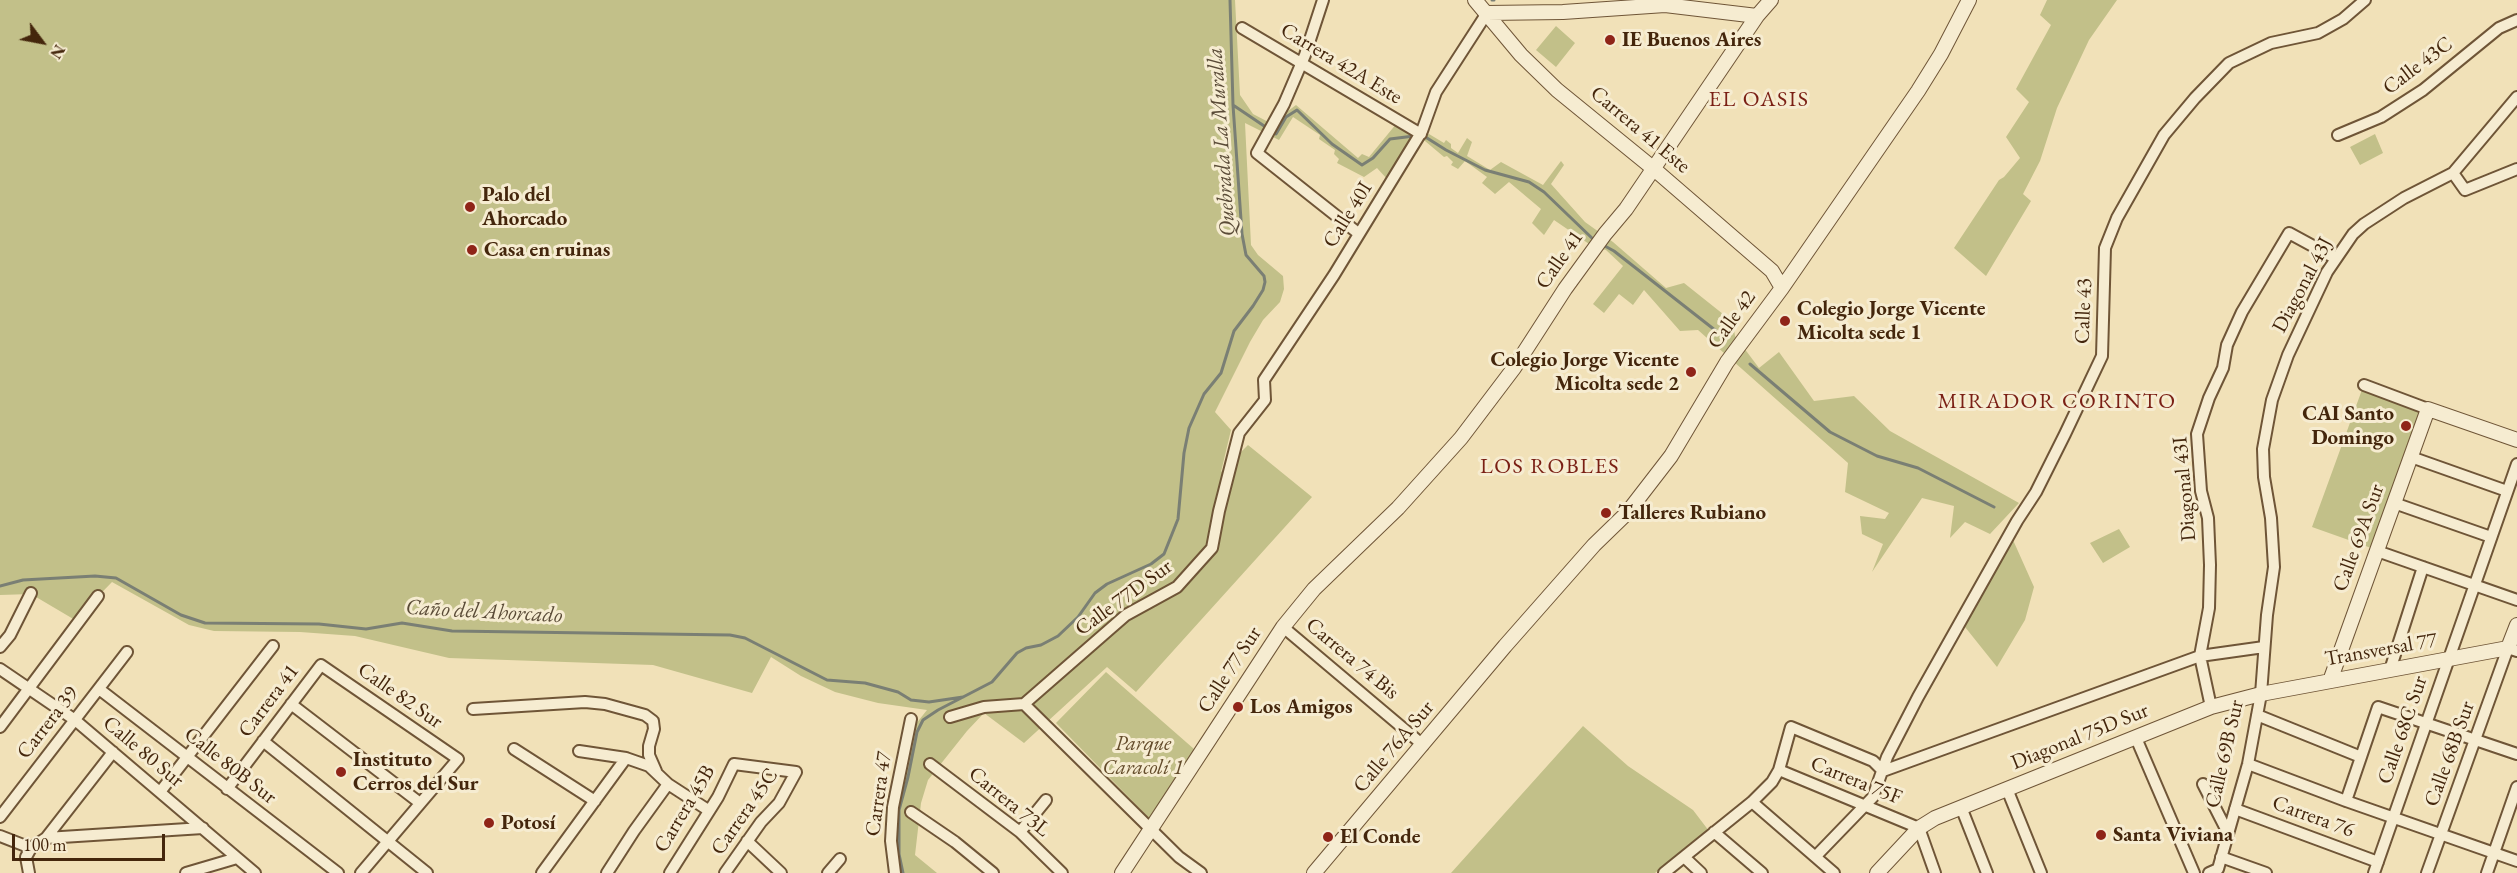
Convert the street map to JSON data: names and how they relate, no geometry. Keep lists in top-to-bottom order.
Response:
{
  "streets": {
    "street": [
      "Carrera 42A Este",
      "Calle 43C",
      "Carrera 41 Este",
      "Calle 40I",
      "Calle 41",
      "Diagonal 43J",
      "Calle 43",
      "Calle 42",
      "Diagonal 43I",
      "Calle 69A Sur",
      "Calle 77D Sur",
      "Transversal 77",
      "Carrera 74 Bis",
      "Calle 77 Sur",
      "Calle 82 Sur",
      "Carrera 41",
      "Carrera 39",
      "Calle 68C Sur",
      "Diagonal 75D Sur",
      "Calle 76A Sur",
      "Calle 80 Sur",
      "Calle 69B Sur",
      "Calle 68B Sur",
      "Calle 80B Sur",
      "Carrera 75F",
      "Carrera 47",
      "Carrera 73L",
      "Carrera 45B",
      "Carrera 45C",
      "Carrera 76"
    ]
  },
  "crossings": [
    ["Carrera 42A Este", "Calle 40I"],
    ["Carrera 41 Este", "Calle 40I"],
    ["Carrera 41 Este", "Calle 41"],
    ["Carrera 41 Este", "Calle 42"],
    ["Calle 40I", "Calle 77D Sur"],
    ["Calle 41", "Calle 77 Sur"],
    ["Diagonal 43J", "Diagonal 43I"],
    ["Diagonal 43J", "Calle 69B Sur"],
    ["Calle 43", "Carrera 75F"],
    ["Calle 42", "Calle 76A Sur"],
    ["Calle 69A Sur", "Transversal 77"],
    ["Transversal 77", "Calle 68C Sur"],
    ["Transversal 77", "Diagonal 75D Sur"],
    ["Transversal 77", "Calle 69B Sur"],
    ["Transversal 77", "Calle 68B Sur"],
    ["Carrera 74 Bis", "Calle 77 Sur"],
    ["Carrera 74 Bis", "Calle 76A Sur"],
    ["Calle 82 Sur", "Carrera 41"],
    ["Carrera 41", "Calle 80 Sur"],
    ["Carrera 41", "Calle 80B Sur"],
    ["Carrera 39", "Calle 80 Sur"],
    ["Carrera 39", "Calle 80B Sur"],
    ["Calle 68C Sur", "Carrera 76"],
    ["Diagonal 75D Sur", "Calle 69B Sur"],
    ["Diagonal 75D Sur", "Carrera 75F"],
    ["Calle 69B Sur", "Carrera 76"],
    ["Carrera 45B", "Carrera 45C"]
  ],
  "districts": ["EL OASIS", "MIRADOR CORINTO", "LOS ROBLES"],
  "water": ["Quebrada La Muralla", "Caño del Ahorcado"],
  "parks": ["Parque Caracolí 1"],
  "places": [
    "IE Buenos Aires",
    "Palo del Ahorcado",
    "Casa en ruinas",
    "Colegio Jorge Vicente Micolta sede 1",
    "Colegio Jorge Vicente Micolta sede 2",
    "CAI Santo Domingo",
    "Talleres Rubiano",
    "Los Amigos",
    "Instituto Cerros del Sur",
    "Potosí",
    "Santa Viviana",
    "El Conde"
  ],
  "scale_bar": "100 m",
  "north": "bottom right"
}
